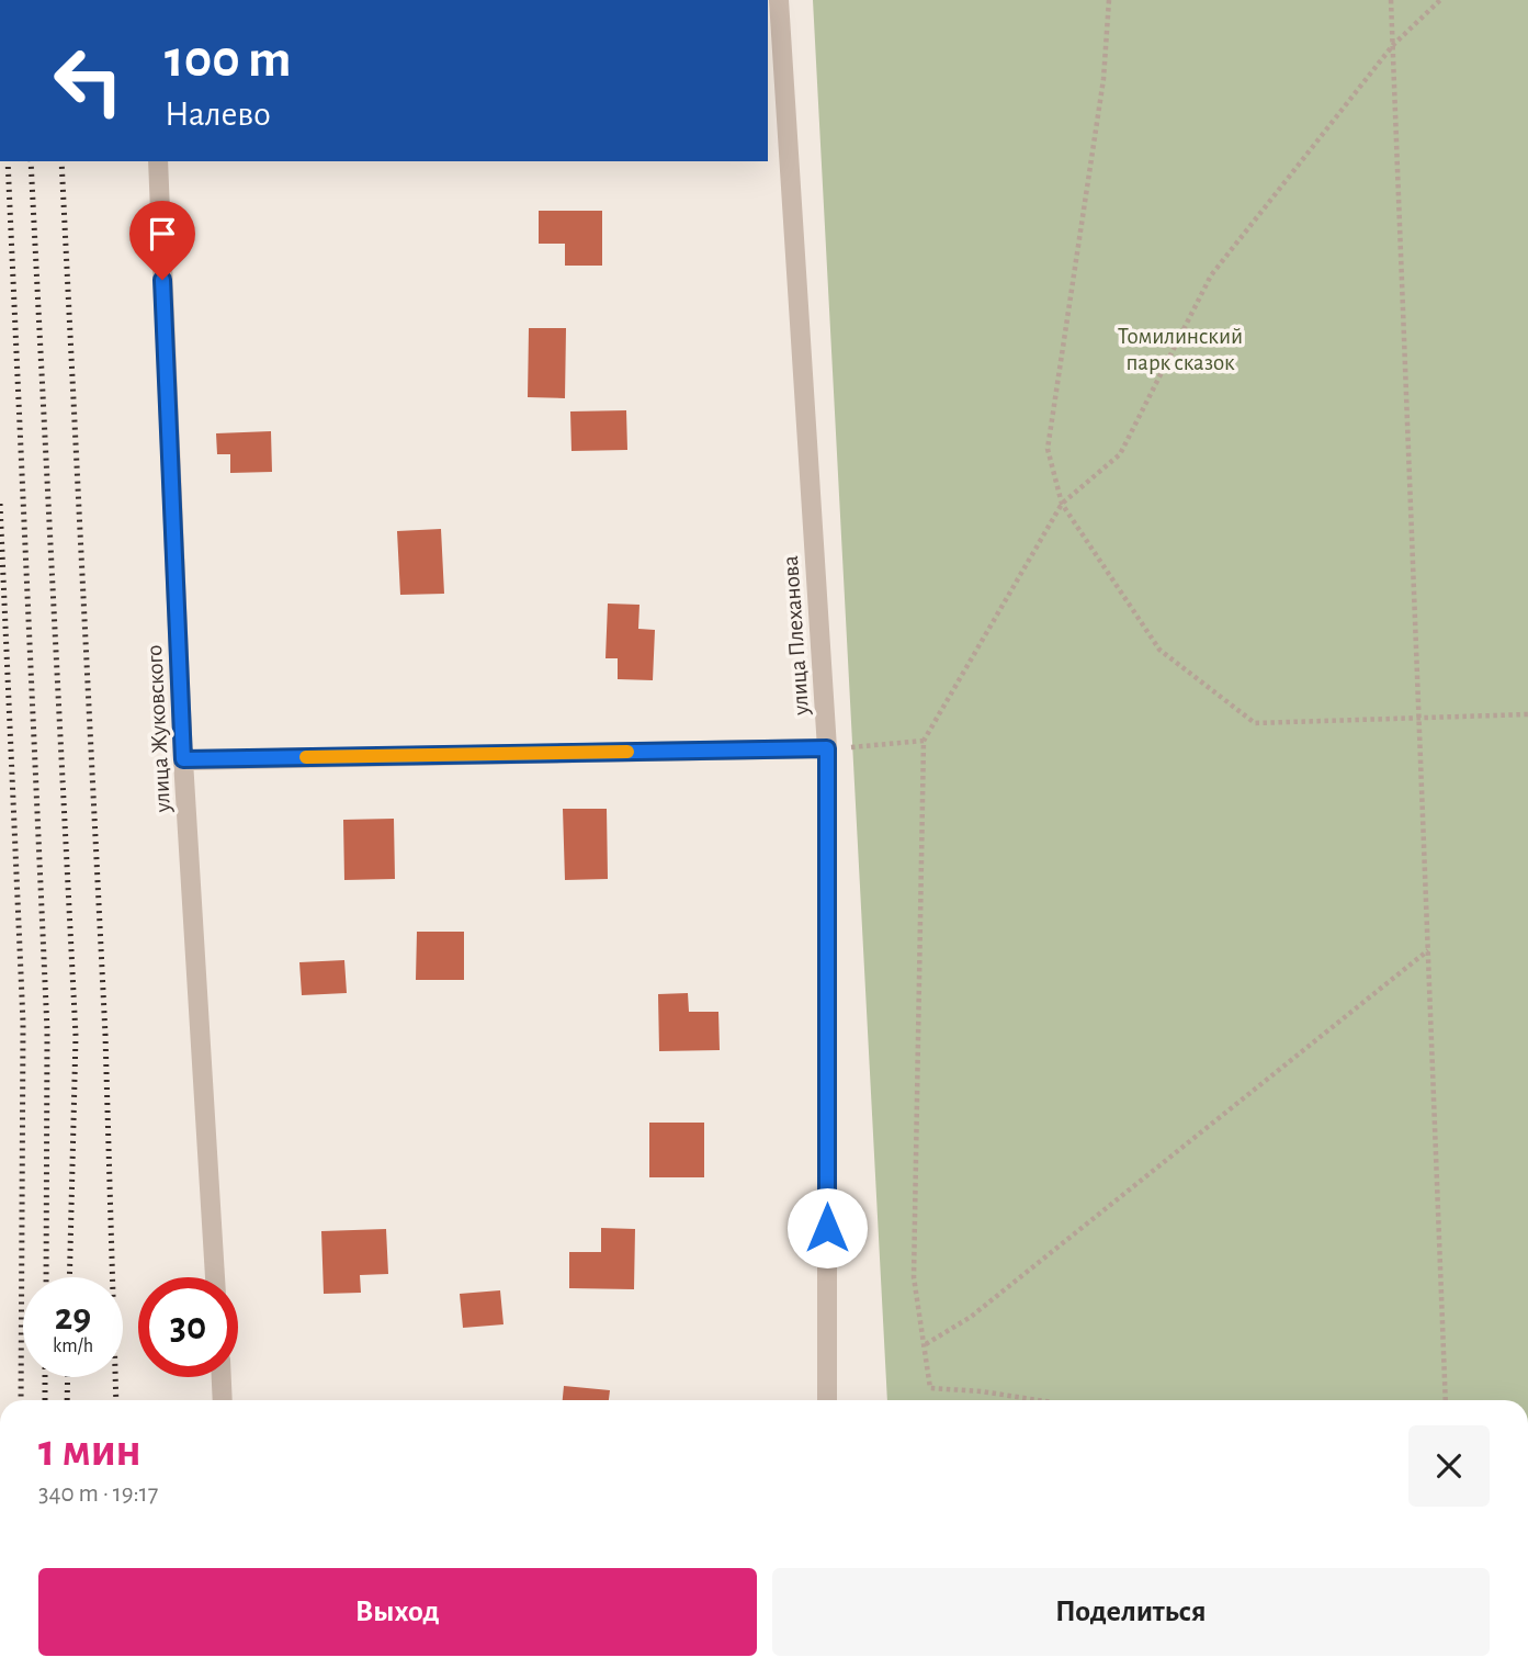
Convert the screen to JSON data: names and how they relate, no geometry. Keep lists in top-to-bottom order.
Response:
{
  "streets": {
    "street": ["улица Плеханова", "улица Жуковского"]
  },
  "parks": ["Томилинский парк сказок"],
  "page": {
    "turn": ["100 m", "Налево"],
    "speed": "29 km/h",
    "limit": "30",
    "heading": ["1 мин", "340 m · 19:17"],
    "buttons": ["Выход", "Поделиться"]
  }
}
